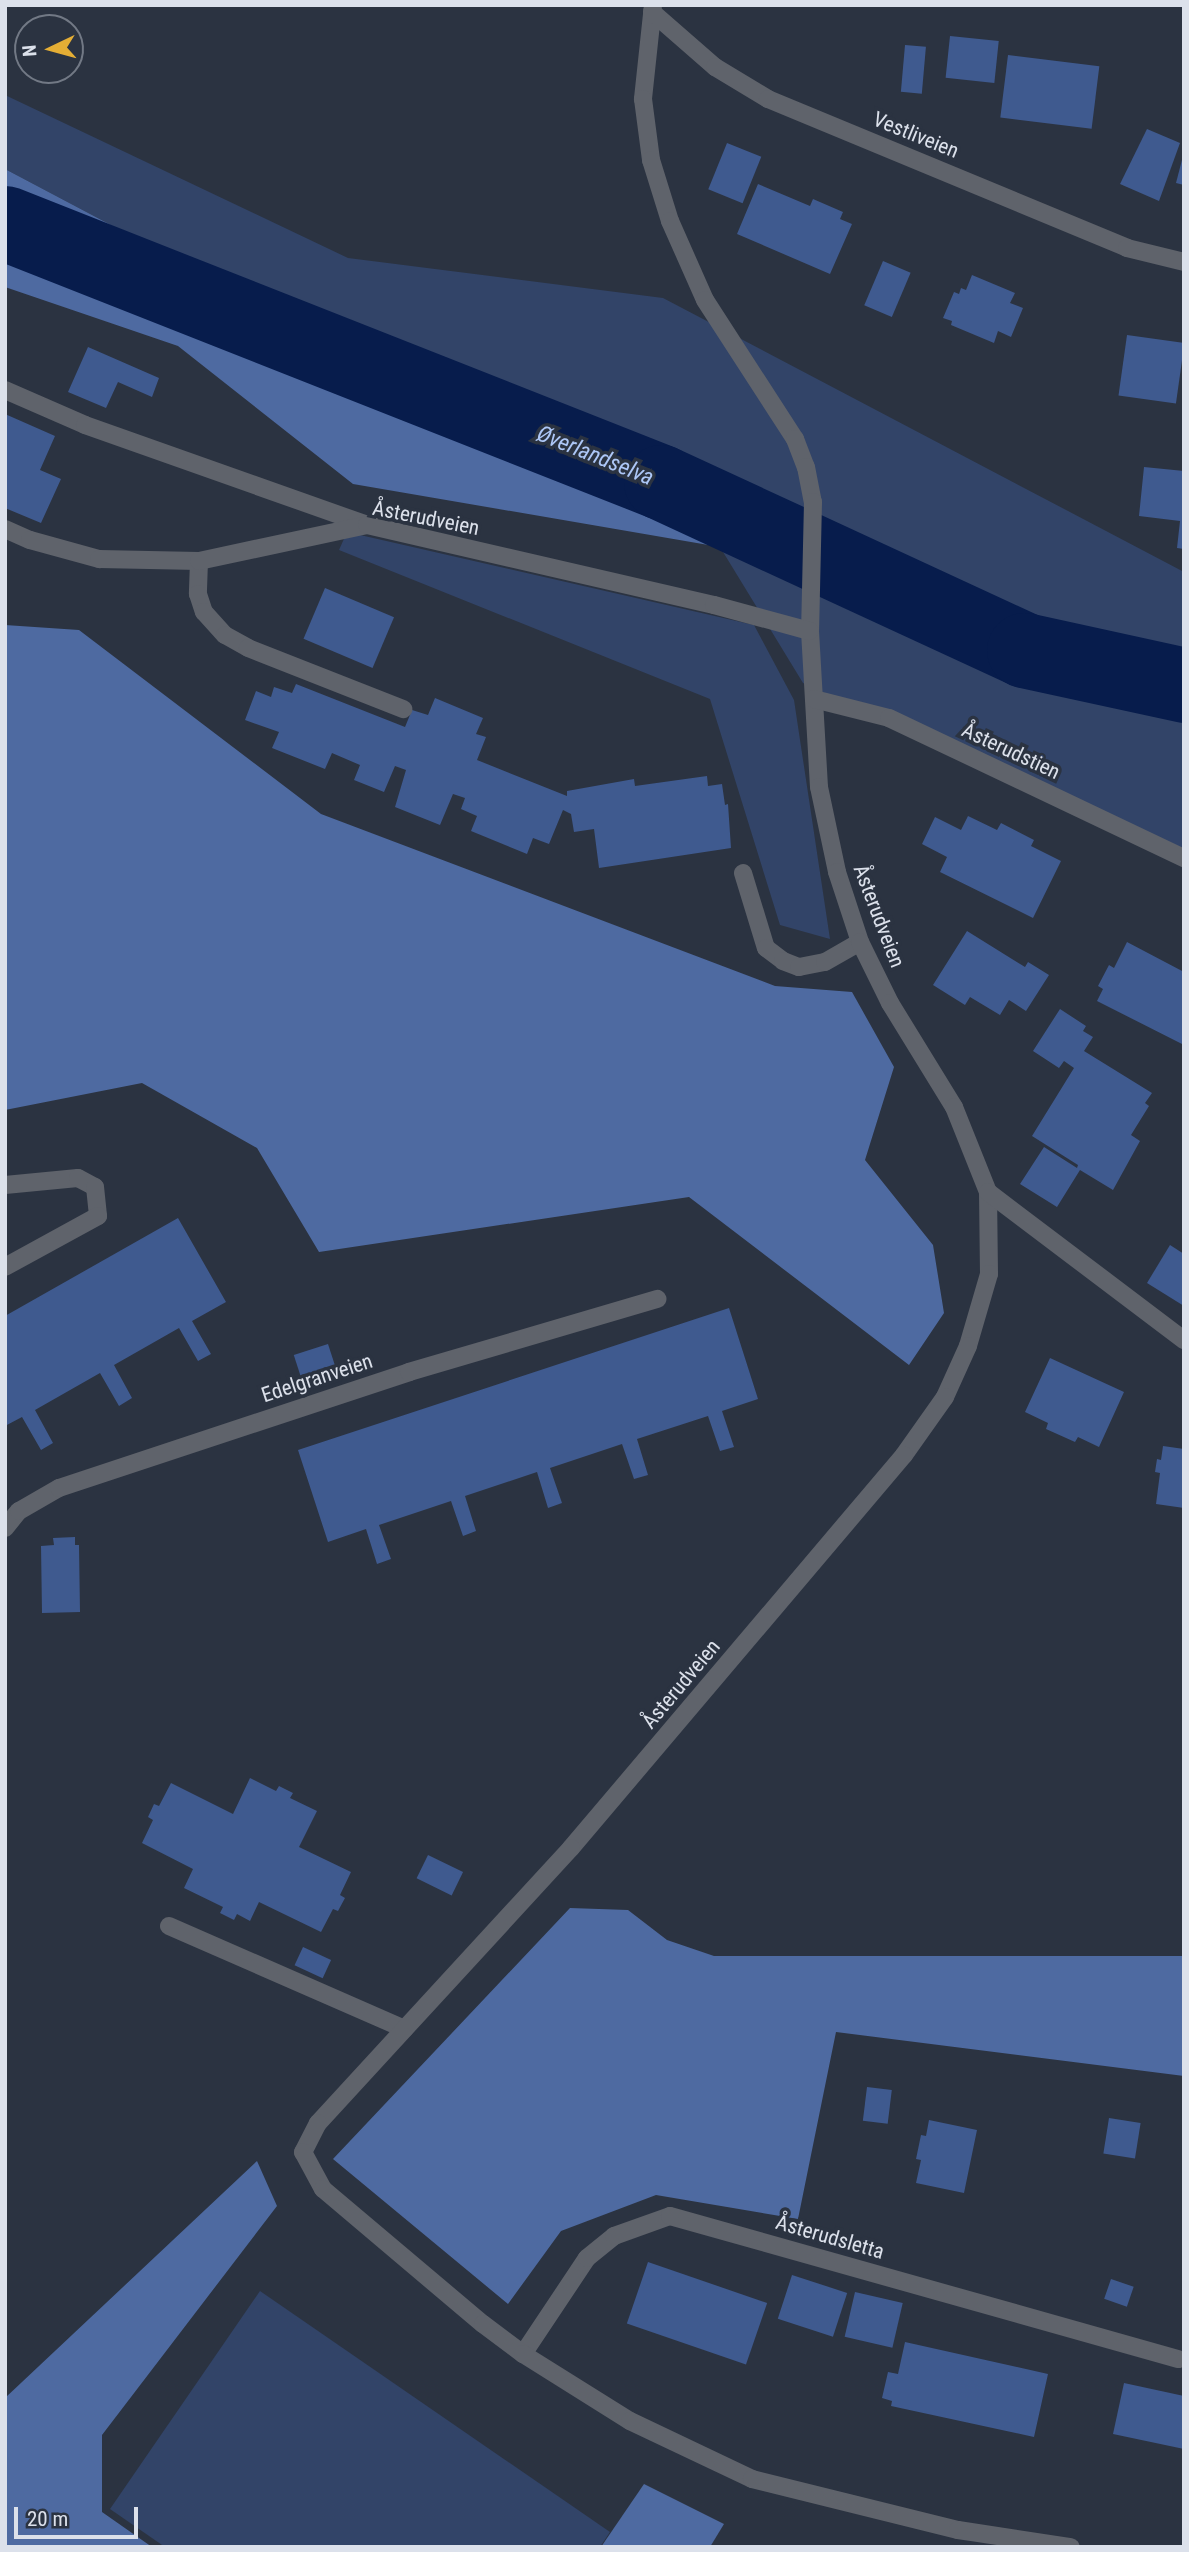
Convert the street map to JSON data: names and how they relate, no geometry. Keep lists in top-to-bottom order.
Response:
{
  "streets": {
    "street": [
      "Vestliveien",
      "Åsterudveien",
      "Åsterudstien",
      "Edelgranveien",
      "Åsterudsletta"
    ]
  },
  "crossings": [
    ["Vestliveien", "Åsterudveien"],
    ["Åsterudveien", "Åsterudstien"],
    ["Åsterudveien", "Åsterudsletta"]
  ],
  "water": ["Øverlandselva"],
  "scale_bar": "20 m",
  "north": "left"
}
